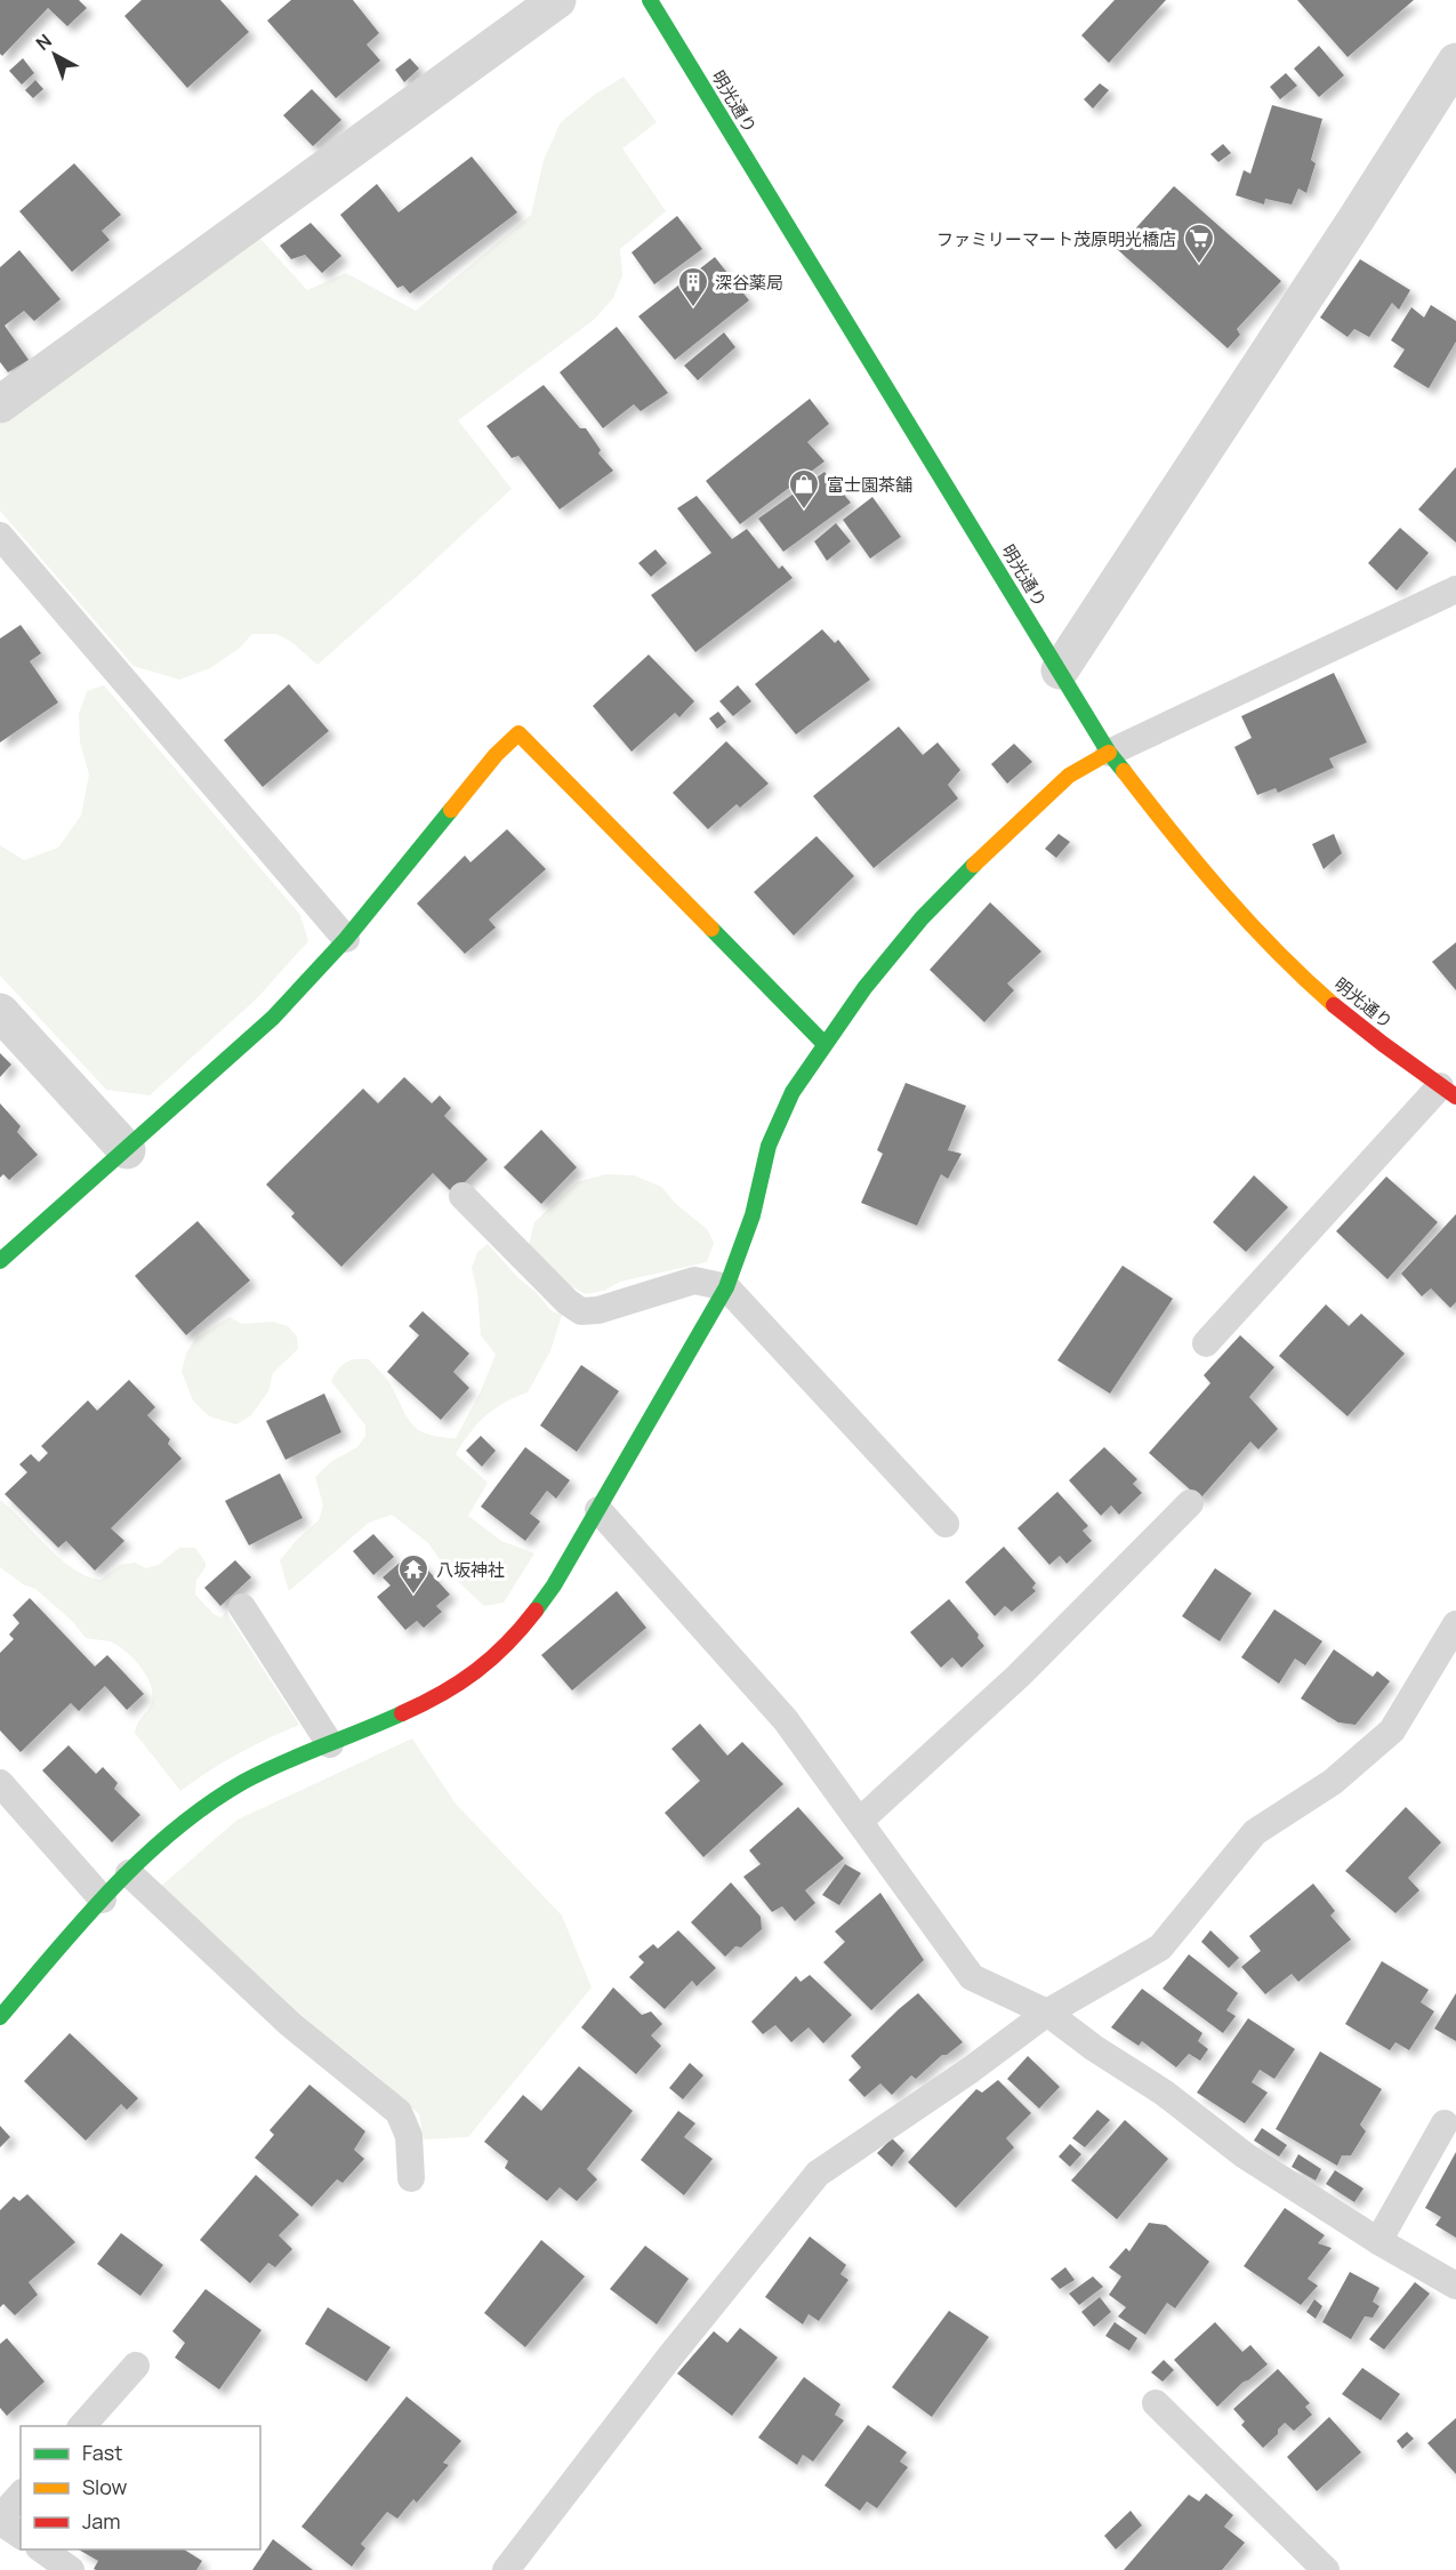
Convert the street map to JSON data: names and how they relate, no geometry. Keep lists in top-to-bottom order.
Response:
{
  "streets": {
    "street": ["明光通り"]
  },
  "places": {
    "supermarket": ["ファミリーマート茂原明光橋店"],
    "building": ["深谷薬局"],
    "shop": ["富士園茶舗"],
    "temple": ["八坂神社"]
  },
  "legend": ["Fast", "Slow", "Jam"],
  "north": "top left"
}
